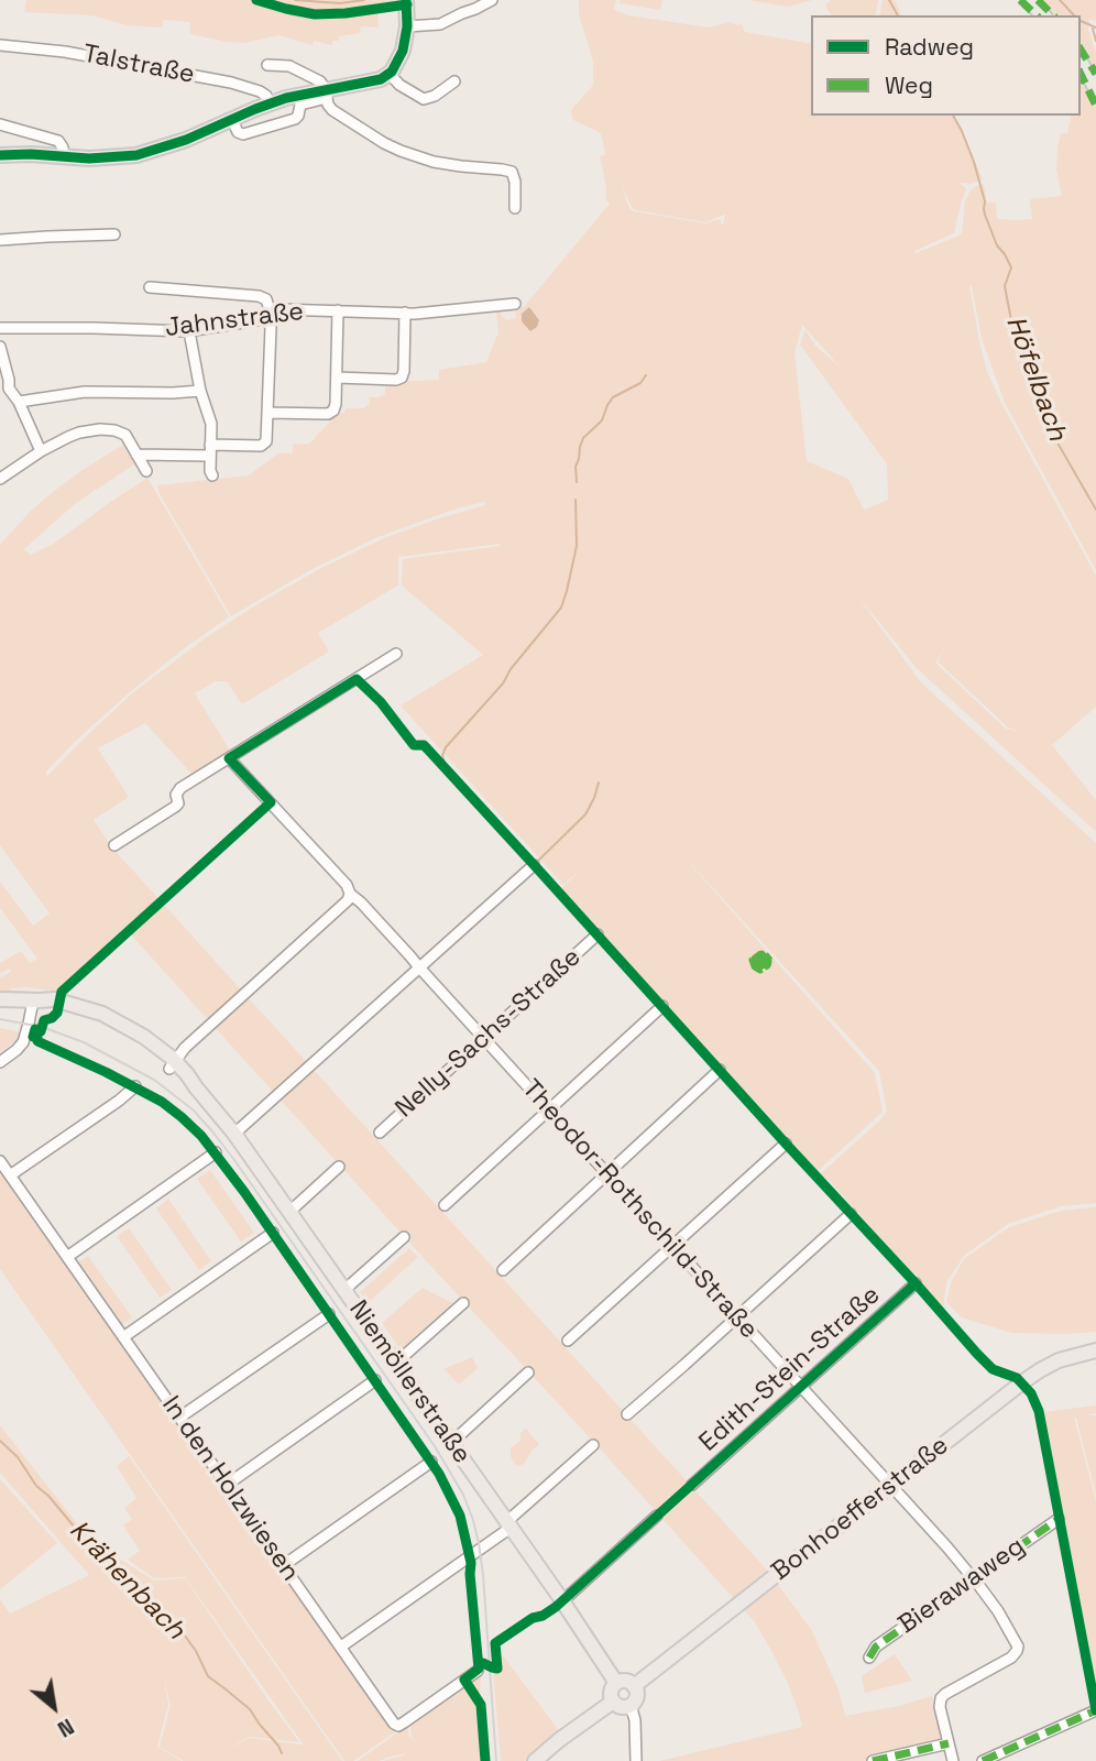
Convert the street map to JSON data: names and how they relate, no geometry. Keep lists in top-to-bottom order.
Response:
{
  "streets": {
    "main road": ["Niemöllerstraße", "Bonhoefferstraße"],
    "street": [
      "Talstraße",
      "Jahnstraße",
      "Nelly-Sachs-Straße",
      "Theodor-Rothschild-Straße",
      "Edith-Stein-Straße",
      "In den Holzwiesen",
      "Bierawaweg"
    ]
  },
  "crossings": [
    ["Nelly-Sachs-Straße", "Theodor-Rothschild-Straße"],
    ["Theodor-Rothschild-Straße", "Edith-Stein-Straße"],
    ["Theodor-Rothschild-Straße", "Bonhoefferstraße"],
    ["Theodor-Rothschild-Straße", "Bierawaweg"],
    ["Niemöllerstraße", "Bonhoefferstraße"]
  ],
  "water": ["Höfelbach", "Krähenbach"],
  "legend": ["Radweg", "Weg"],
  "north": "bottom right"
}
